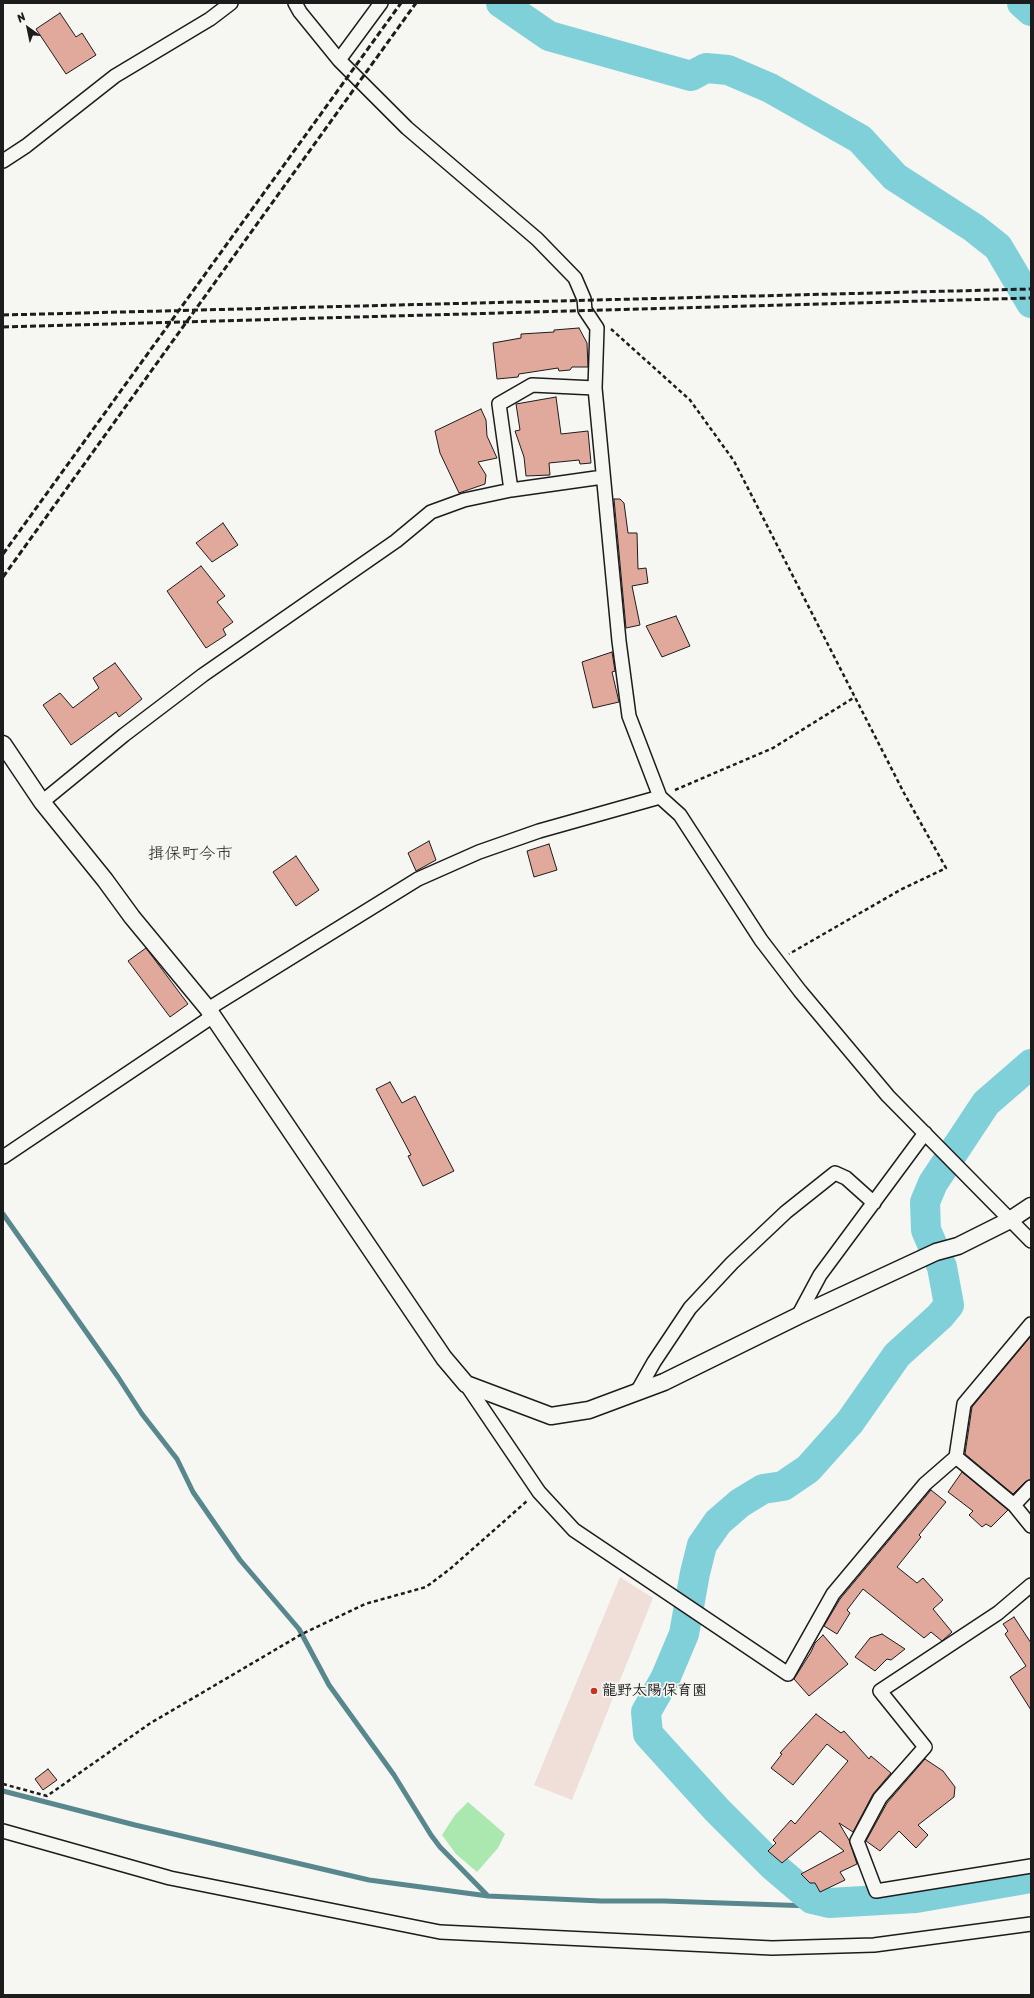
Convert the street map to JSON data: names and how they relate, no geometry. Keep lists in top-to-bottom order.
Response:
{
  "districts": ["揖保町今市"],
  "places": ["龍野太陽保育園"],
  "north": "top left"
}
